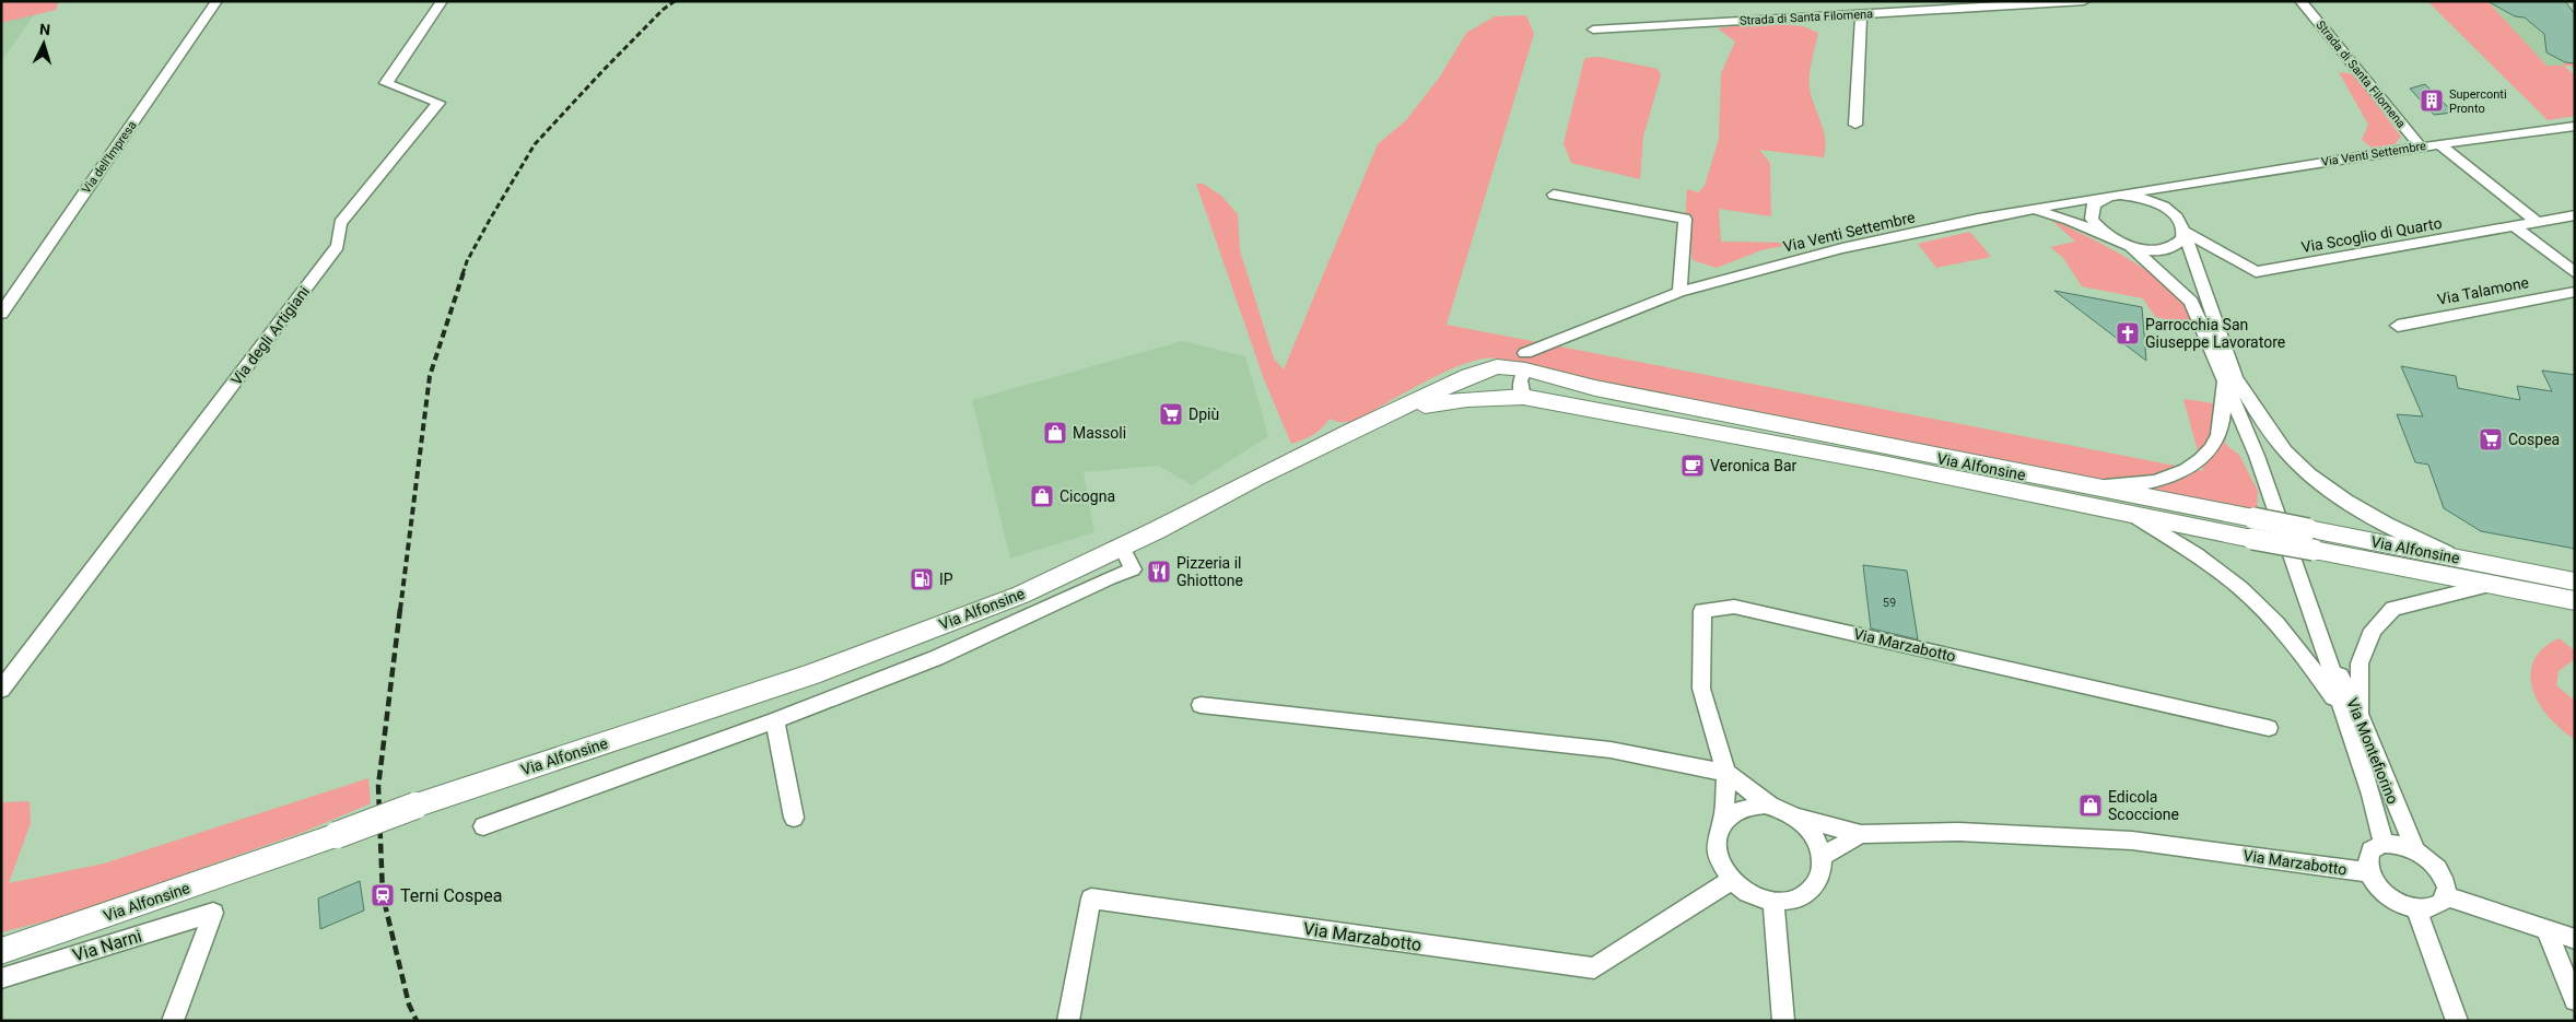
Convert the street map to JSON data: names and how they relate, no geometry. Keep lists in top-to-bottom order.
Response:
{
  "streets": {
    "main road": ["Via Alfonsine"],
    "street": [
      "Strada di Santa Filomena",
      "Via Venti Settembre",
      "Via dell'Impresa",
      "Via Scoglio di Quarto",
      "Via Talamone",
      "Via degli Artigiani",
      "Via Marzabotto",
      "Via Montefiorino",
      "Via Narni"
    ]
  },
  "crossings": [
    ["Strada di Santa Filomena", "Via Venti Settembre"],
    ["Via Venti Settembre", "Via Scoglio di Quarto"],
    ["Via Venti Settembre", "Via Alfonsine"],
    ["Via Venti Settembre", "Via Montefiorino"],
    ["Via Scoglio di Quarto", "Via Montefiorino"],
    ["Via Marzabotto", "Via Montefiorino"]
  ],
  "places": {
    "building": ["Superconti Pronto"],
    "church": ["Parrocchia San Giuseppe Lavoratore"],
    "supermarket": ["Dpiù", "Cospea"],
    "shop": ["Massoli", "Cicogna", "Edicola Scoccione"],
    "cafe": ["Veronica Bar"],
    "restaurant": ["Pizzeria il Ghiottone"],
    "fuel station": ["IP"],
    "station": ["Terni Cospea"]
  },
  "house_numbers": ["59"],
  "north": "top"
}
